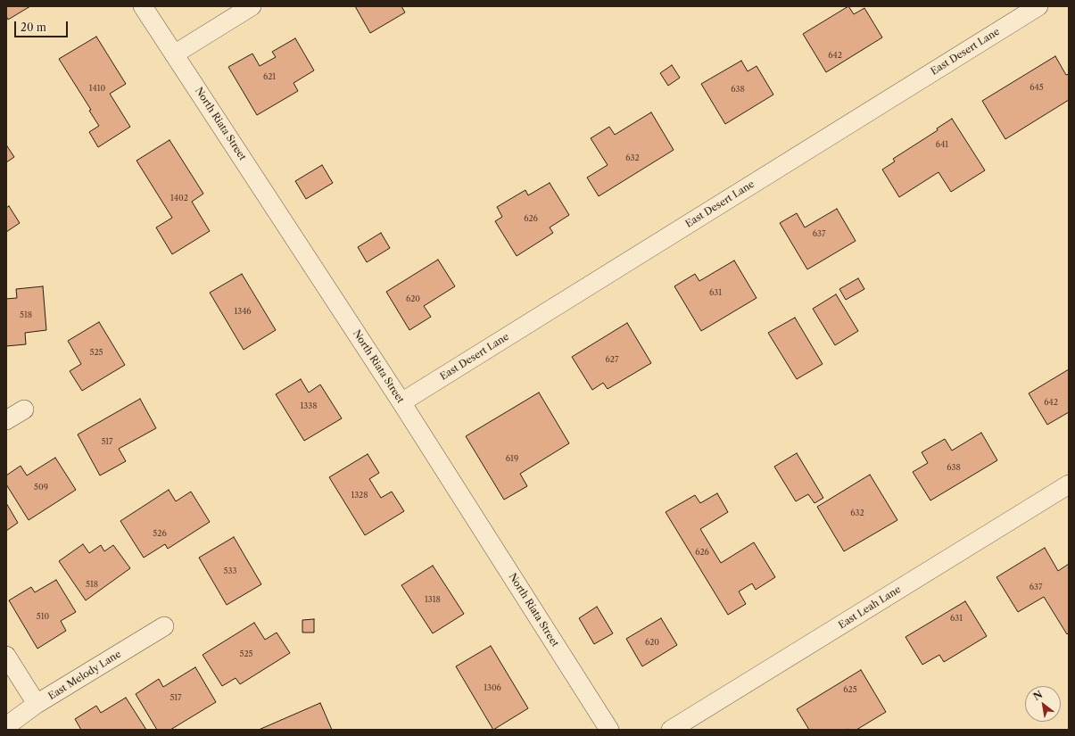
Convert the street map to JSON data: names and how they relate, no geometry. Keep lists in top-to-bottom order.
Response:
{
  "streets": {
    "street": [
      "East Desert Lane",
      "North Riata Street",
      "East Leah Lane",
      "East Melody Lane"
    ]
  },
  "crossings": [
    ["East Desert Lane", "North Riata Street"]
  ],
  "house_numbers": [
    "642",
    "621",
    "645",
    "1410",
    "638",
    "641",
    "632",
    "1402",
    "626",
    "637",
    "631",
    "620",
    "1346",
    "518",
    "525",
    "627",
    "642",
    "1338",
    "517",
    "619",
    "638",
    "509",
    "1328",
    "632",
    "526",
    "626",
    "533",
    "518",
    "637",
    "1318",
    "510",
    "631",
    "620",
    "525",
    "1306",
    "625",
    "517"
  ],
  "scale_bar": "20 m",
  "north": "top left"
}
